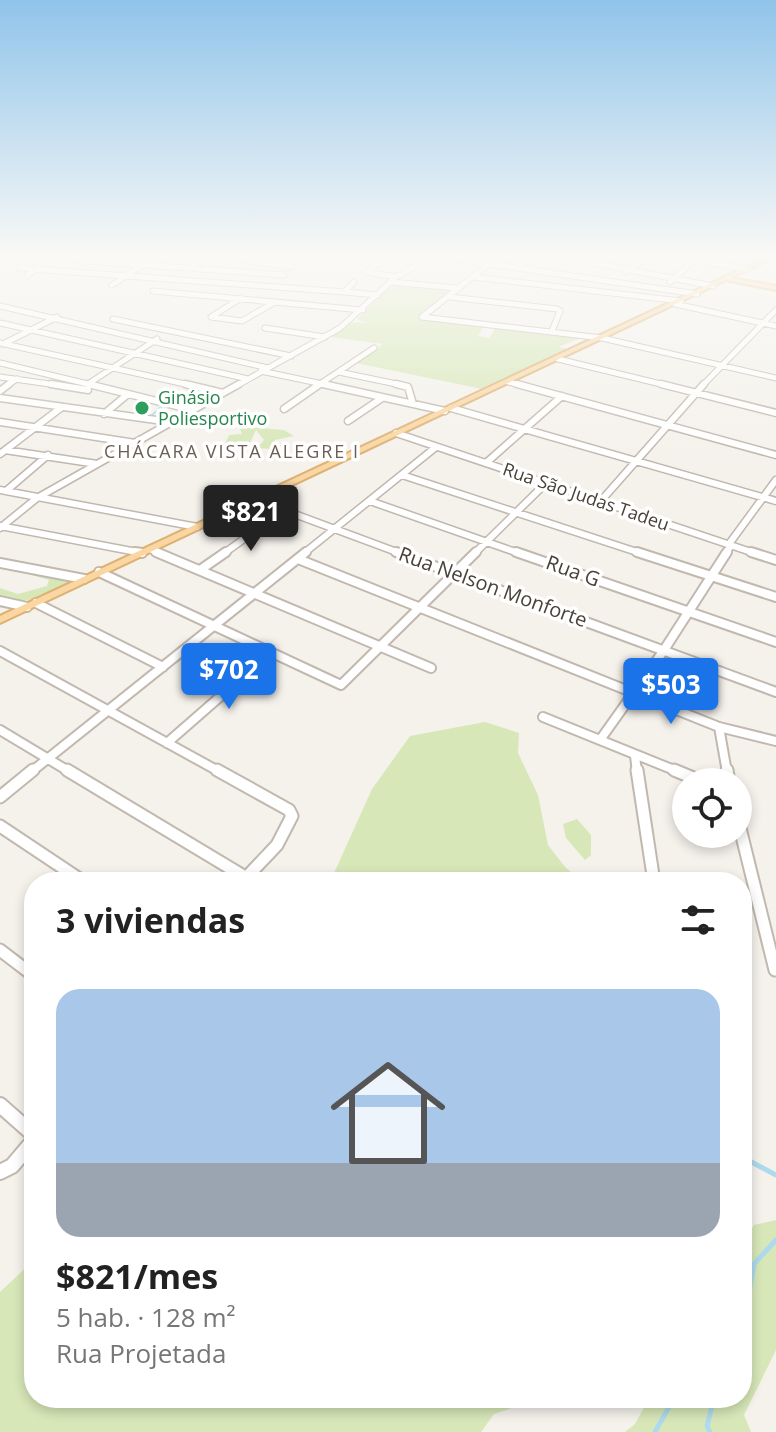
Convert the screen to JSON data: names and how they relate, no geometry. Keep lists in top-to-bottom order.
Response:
{
  "streets": {
    "street": ["Rua São Judas Tadeu", "Rua G", "Rua Nelson Monforte"]
  },
  "districts": ["CHÁCARA VISTA ALEGRE I"],
  "places": ["Ginásio Poliesportivo"],
  "page": {
    "price": ["$821", "$702", "$503"],
    "heading": "3 viviendas",
    "list": [
      {
        "name": "$821/mes",
        "note": "5 hab. · 128 m² · Rua Projetada"
      }
    ]
  }
}
